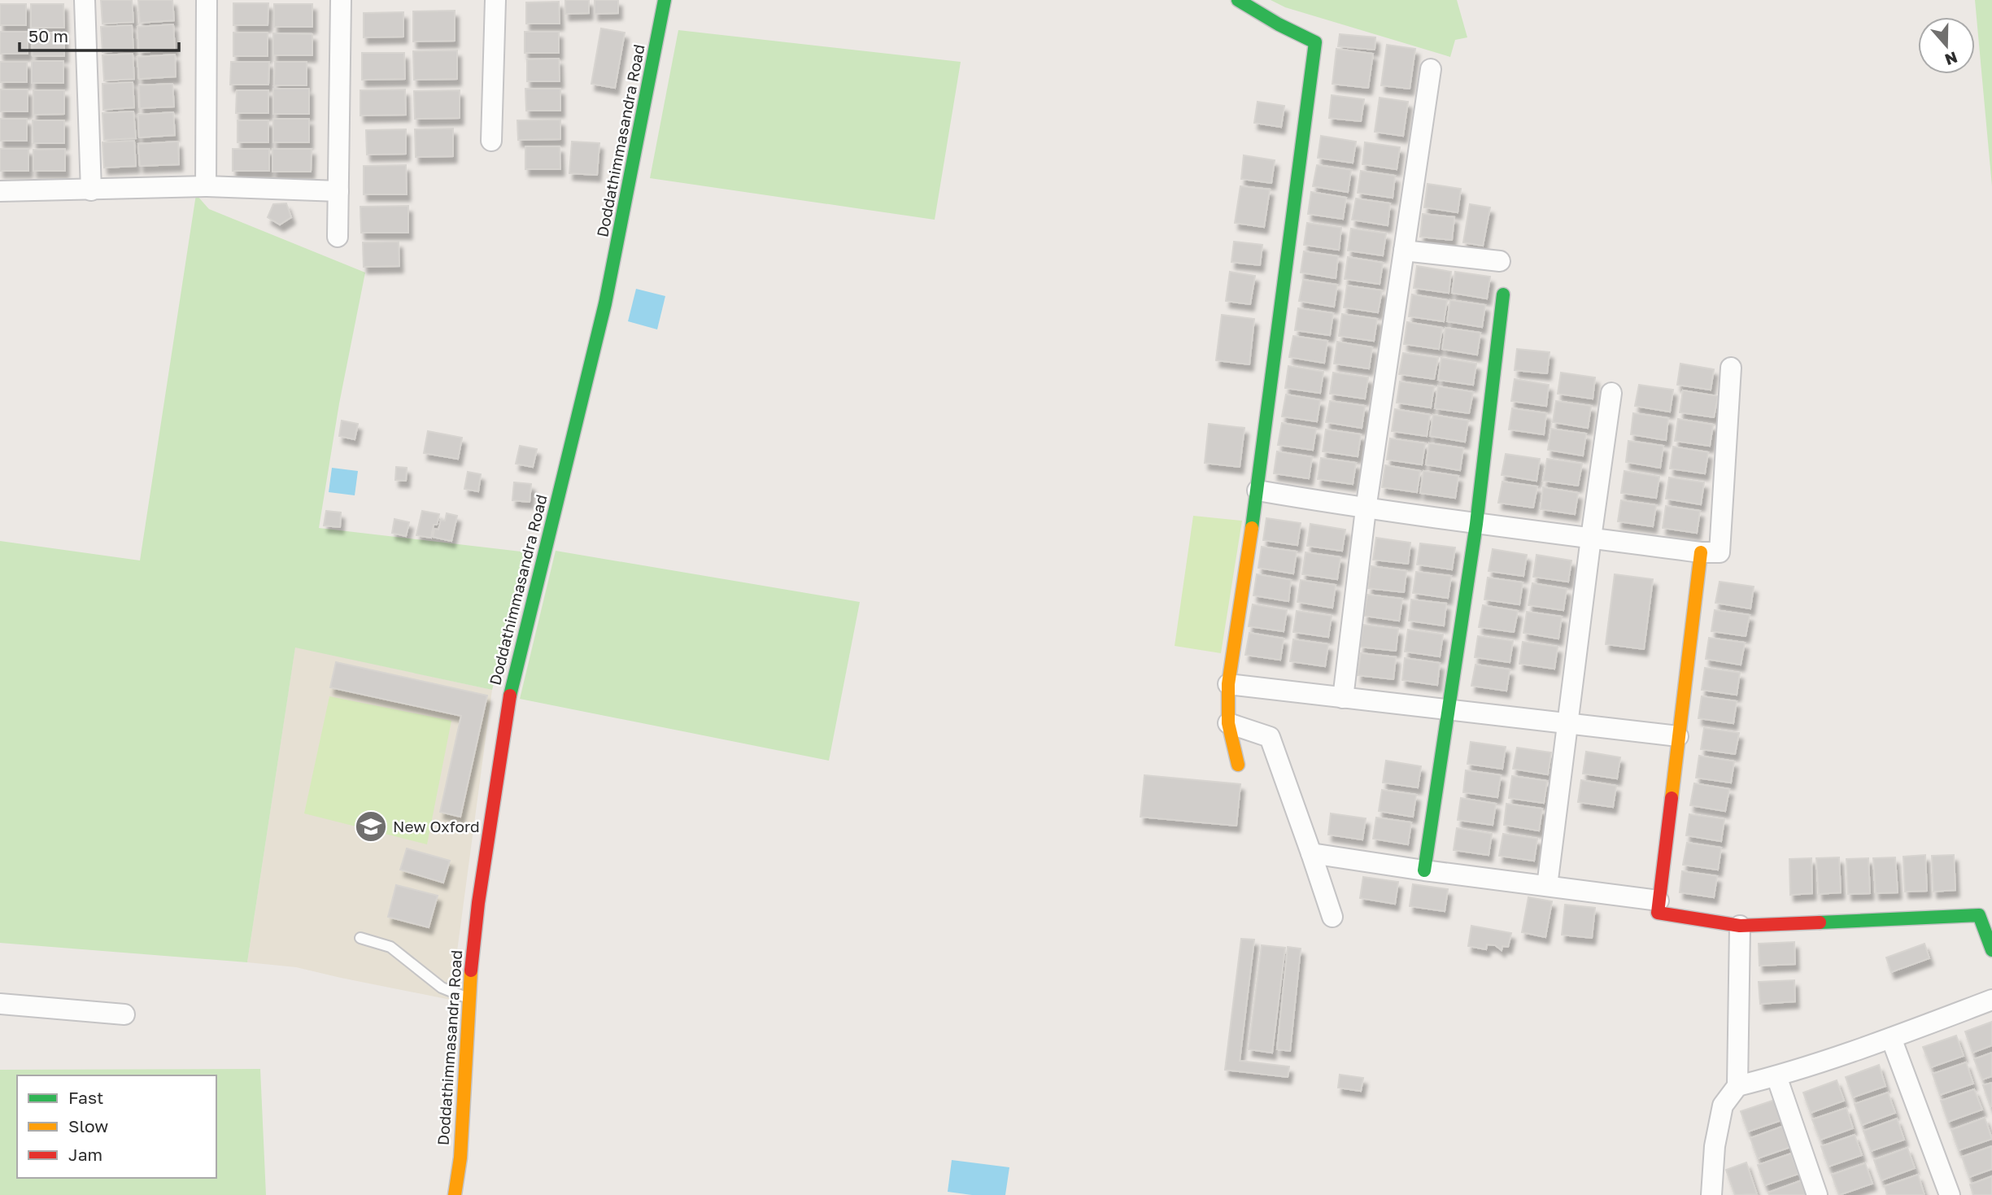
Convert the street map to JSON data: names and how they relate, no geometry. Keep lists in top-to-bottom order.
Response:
{
  "streets": {
    "street": ["Doddathimmasandra Road"]
  },
  "places": {
    "school or university": ["New Oxford"]
  },
  "legend": ["Fast", "Slow", "Jam"],
  "scale_bar": "50 m",
  "north": "bottom"
}
